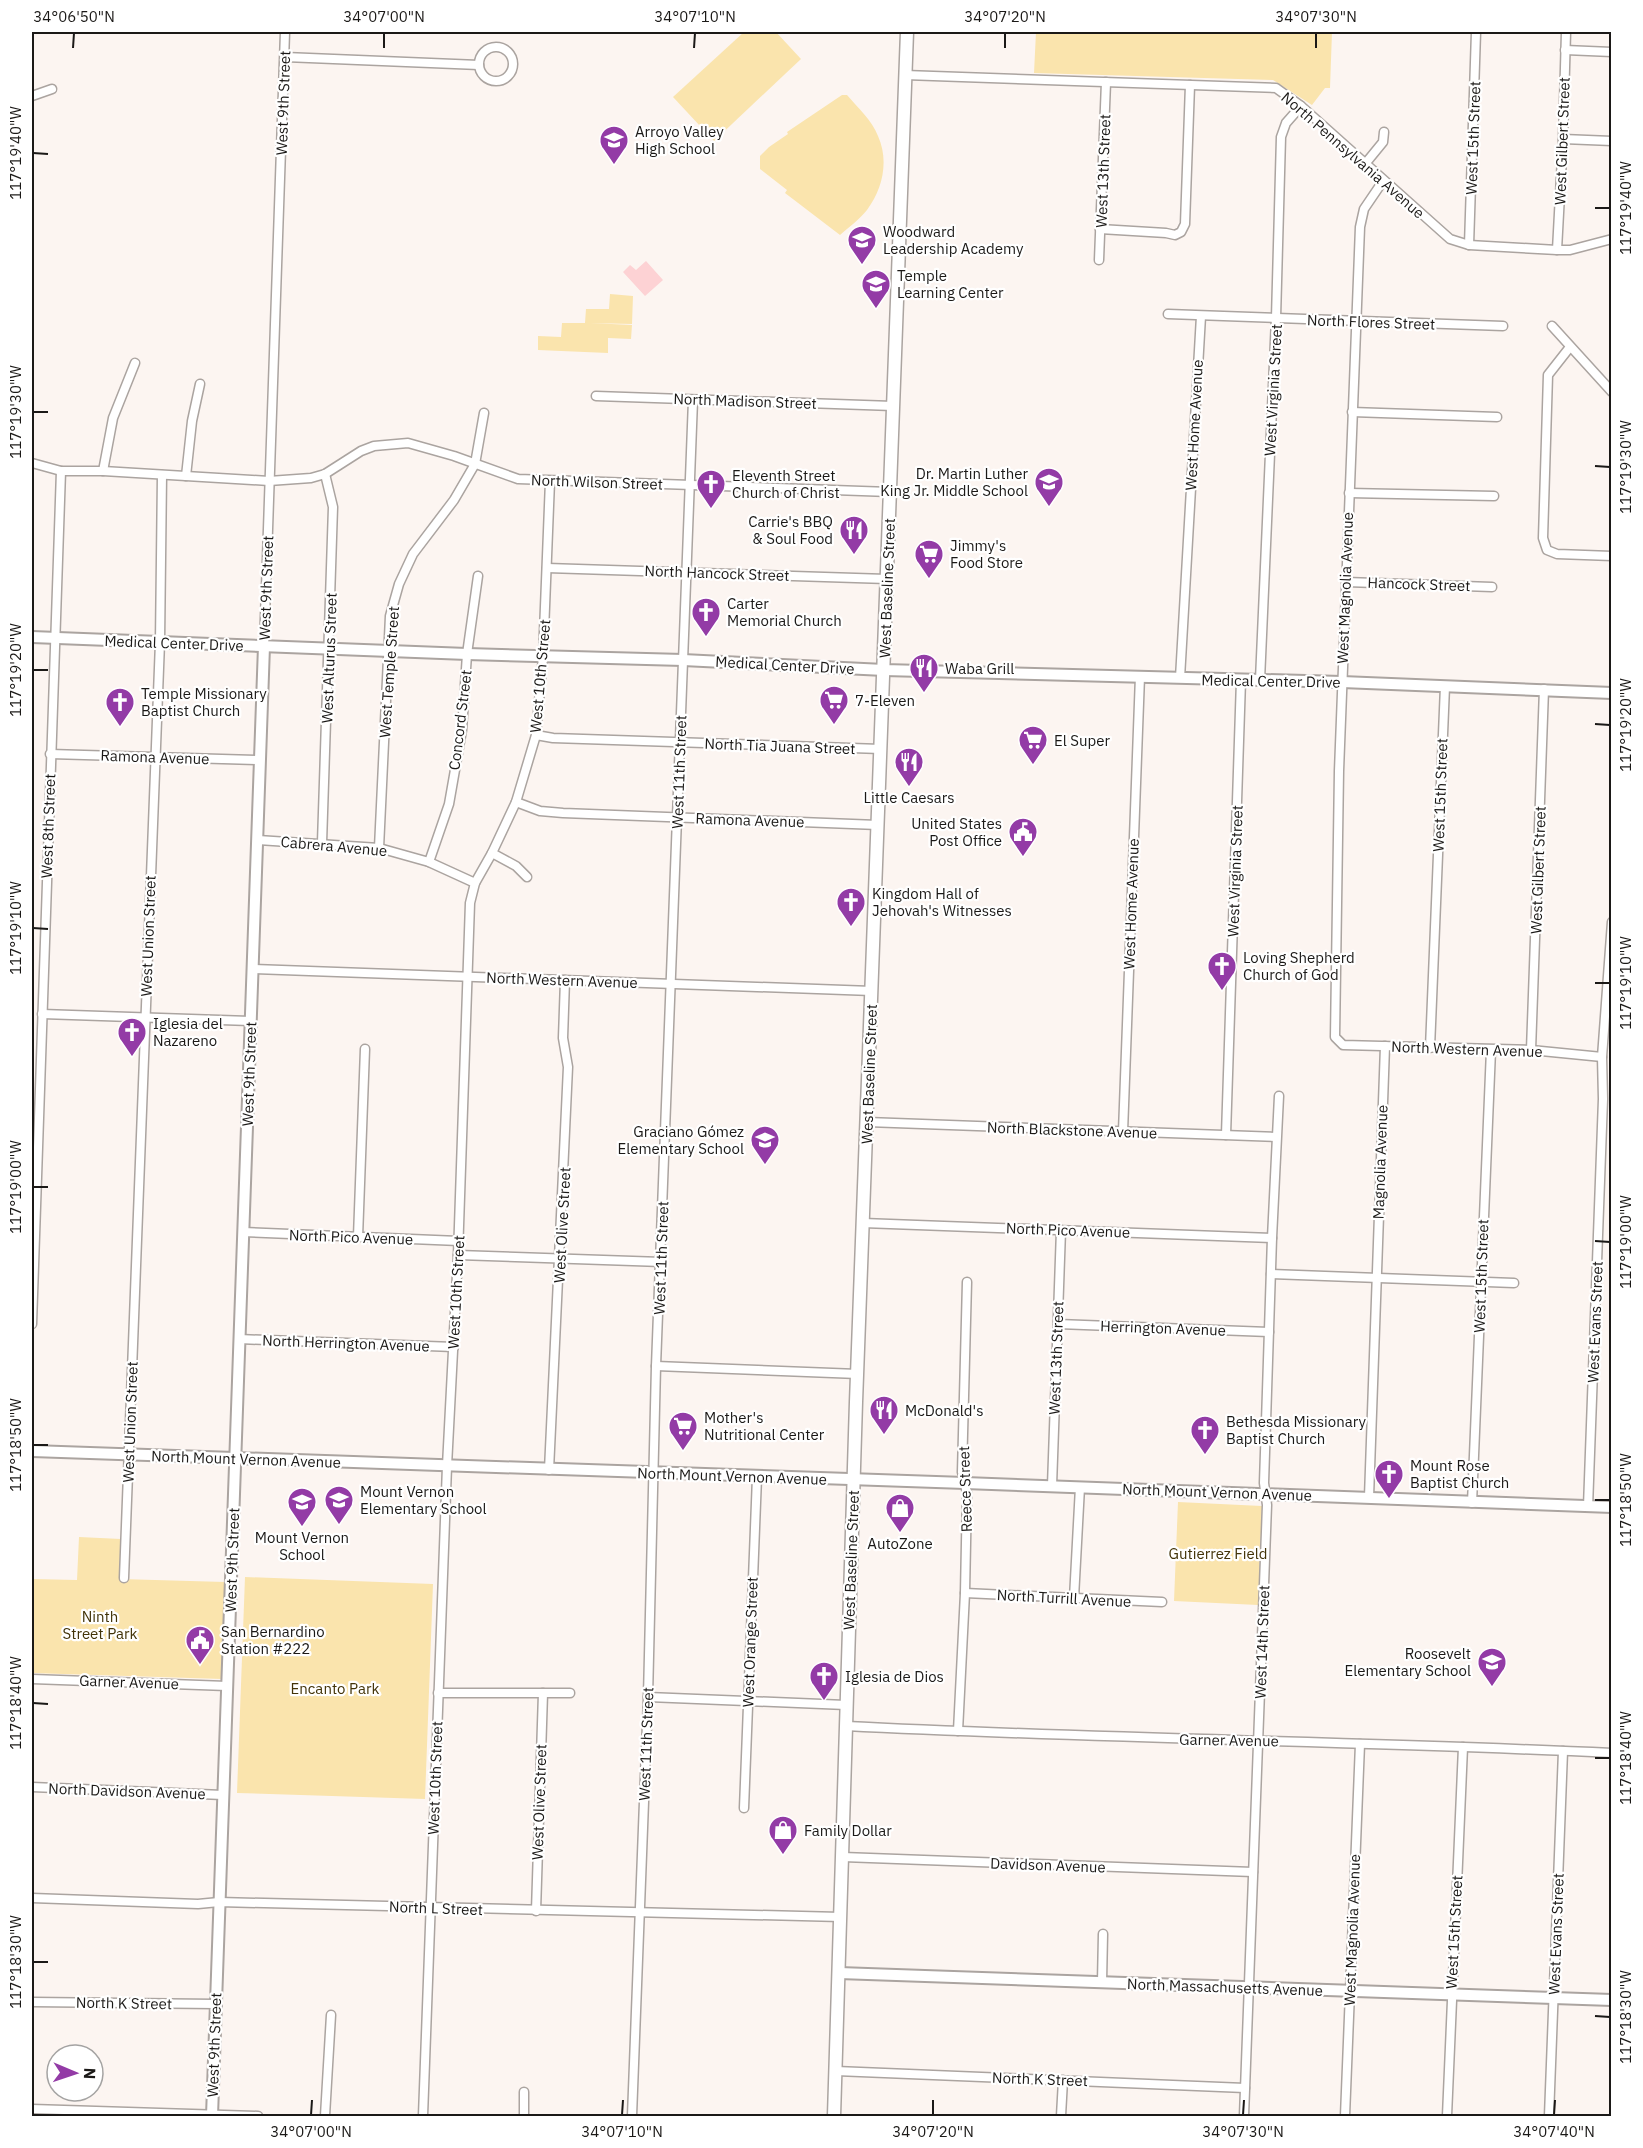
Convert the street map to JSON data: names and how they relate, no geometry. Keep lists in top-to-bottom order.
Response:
{
  "streets": {
    "main road": ["West Baseline Street"],
    "street": [
      "West 9th Street",
      "West 15th Street",
      "West Gilbert Street",
      "North Pennsylvania Avenue",
      "West 13th Street",
      "North Flores Street",
      "West Virginia Street",
      "North Madison Street",
      "West Home Avenue",
      "North Wilson Street",
      "North Hancock Street",
      "Hancock Street",
      "West Magnolia Avenue",
      "Medical Center Drive",
      "West Alturus Street",
      "West Temple Street",
      "West 10th Street",
      "Concord Street",
      "North Tia Juana Street",
      "Ramona Avenue",
      "West 11th Street",
      "West 8th Street",
      "Cabrera Avenue",
      "West Union Street",
      "North Western Avenue",
      "North Blackstone Avenue",
      "Magnolia Avenue",
      "West Olive Street",
      "North Pico Avenue",
      "West Evans Street",
      "Herrington Avenue",
      "North Herrington Avenue",
      "North Mount Vernon Avenue",
      "Reece Street",
      "North Turrill Avenue",
      "West Orange Street",
      "West 14th Street",
      "Garner Avenue",
      "North Davidson Avenue",
      "Davidson Avenue",
      "North L Street",
      "North Massachusetts Avenue",
      "North K Street"
    ]
  },
  "crossings": [
    ["West 9th Street", "North Wilson Street"],
    ["West 9th Street", "Medical Center Drive"],
    ["West 9th Street", "Ramona Avenue"],
    ["West 9th Street", "Cabrera Avenue"],
    ["West 9th Street", "North Western Avenue"],
    ["West 9th Street", "North Pico Avenue"],
    ["West 9th Street", "North Herrington Avenue"],
    ["West 9th Street", "North Mount Vernon Avenue"],
    ["West 9th Street", "Garner Avenue"],
    ["West 9th Street", "North Davidson Avenue"],
    ["West 9th Street", "North L Street"],
    ["West 9th Street", "North K Street"],
    ["West 15th Street", "North Pennsylvania Avenue"],
    ["West 15th Street", "Medical Center Drive"],
    ["West 15th Street", "North Western Avenue"],
    ["West 15th Street", "North Mount Vernon Avenue"],
    ["West 15th Street", "Garner Avenue"],
    ["West 15th Street", "North Massachusetts Avenue"],
    ["West Gilbert Street", "North Pennsylvania Avenue"],
    ["West Gilbert Street", "Medical Center Drive"],
    ["West Gilbert Street", "North Western Avenue"],
    ["North Pennsylvania Avenue", "West 13th Street"],
    ["North Pennsylvania Avenue", "West Virginia Street"],
    ["North Pennsylvania Avenue", "West Baseline Street"],
    ["North Pennsylvania Avenue", "West Magnolia Avenue"],
    ["West 13th Street", "North Pico Avenue"],
    ["West 13th Street", "Herrington Avenue"],
    ["West 13th Street", "North Mount Vernon Avenue"],
    ["North Flores Street", "West Virginia Street"],
    ["North Flores Street", "West Home Avenue"],
    ["North Flores Street", "West Magnolia Avenue"],
    ["West Virginia Street", "Medical Center Drive"],
    ["West Virginia Street", "North Blackstone Avenue"],
    ["North Madison Street", "West Baseline Street"],
    ["North Madison Street", "West 11th Street"],
    ["West Home Avenue", "Medical Center Drive"],
    ["West Home Avenue", "North Blackstone Avenue"],
    ["North Wilson Street", "West Baseline Street"],
    ["North Wilson Street", "West Alturus Street"],
    ["North Wilson Street", "West Temple Street"],
    ["North Wilson Street", "West 10th Street"],
    ["North Wilson Street", "West 11th Street"],
    ["North Wilson Street", "West 8th Street"],
    ["North Wilson Street", "West Union Street"],
    ["North Hancock Street", "West Baseline Street"],
    ["North Hancock Street", "West 10th Street"],
    ["North Hancock Street", "West 11th Street"],
    ["Hancock Street", "West Magnolia Avenue"],
    ["West Baseline Street", "Medical Center Drive"],
    ["West Baseline Street", "North Tia Juana Street"],
    ["West Baseline Street", "Ramona Avenue"],
    ["West Baseline Street", "North Western Avenue"],
    ["West Baseline Street", "North Blackstone Avenue"],
    ["West Baseline Street", "North Pico Avenue"],
    ["West Baseline Street", "North Mount Vernon Avenue"],
    ["West Baseline Street", "Garner Avenue"],
    ["West Baseline Street", "Davidson Avenue"],
    ["West Baseline Street", "North L Street"],
    ["West Baseline Street", "North Massachusetts Avenue"],
    ["West Baseline Street", "North K Street"],
    ["West Magnolia Avenue", "Medical Center Drive"],
    ["West Magnolia Avenue", "North Western Avenue"],
    ["West Magnolia Avenue", "Garner Avenue"],
    ["West Magnolia Avenue", "North Massachusetts Avenue"],
    ["Medical Center Drive", "West Alturus Street"],
    ["Medical Center Drive", "West Temple Street"],
    ["Medical Center Drive", "West 10th Street"],
    ["Medical Center Drive", "Concord Street"],
    ["Medical Center Drive", "West 11th Street"],
    ["Medical Center Drive", "West 8th Street"],
    ["Medical Center Drive", "West Union Street"],
    ["West Alturus Street", "Cabrera Avenue"],
    ["West Temple Street", "Cabrera Avenue"],
    ["West 10th Street", "North Tia Juana Street"],
    ["West 10th Street", "Ramona Avenue"],
    ["West 10th Street", "Cabrera Avenue"],
    ["West 10th Street", "North Western Avenue"],
    ["West 10th Street", "North Pico Avenue"],
    ["West 10th Street", "North Herrington Avenue"],
    ["West 10th Street", "North Mount Vernon Avenue"],
    ["West 10th Street", "North L Street"],
    ["Concord Street", "Cabrera Avenue"],
    ["North Tia Juana Street", "West 11th Street"],
    ["Ramona Avenue", "West 11th Street"],
    ["Ramona Avenue", "West 8th Street"],
    ["Ramona Avenue", "West Union Street"],
    ["West 11th Street", "North Western Avenue"],
    ["West 11th Street", "North Mount Vernon Avenue"],
    ["West 11th Street", "North L Street"],
    ["West Union Street", "North Mount Vernon Avenue"],
    ["North Western Avenue", "Magnolia Avenue"],
    ["North Western Avenue", "West Olive Street"],
    ["North Western Avenue", "West Evans Street"],
    ["North Blackstone Avenue", "West 14th Street"],
    ["West Olive Street", "North Mount Vernon Avenue"],
    ["West Olive Street", "North L Street"],
    ["North Pico Avenue", "West 14th Street"],
    ["West Evans Street", "North Mount Vernon Avenue"],
    ["West Evans Street", "Garner Avenue"],
    ["West Evans Street", "North Massachusetts Avenue"],
    ["Herrington Avenue", "West 14th Street"],
    ["North Mount Vernon Avenue", "Reece Street"],
    ["North Mount Vernon Avenue", "West Orange Street"],
    ["North Mount Vernon Avenue", "West 14th Street"],
    ["Reece Street", "North Turrill Avenue"],
    ["Reece Street", "Garner Avenue"],
    ["West 14th Street", "Garner Avenue"],
    ["West 14th Street", "Davidson Avenue"],
    ["West 14th Street", "North Massachusetts Avenue"],
    ["West 14th Street", "North K Street"]
  ],
  "parks": ["Gutierrez Field", "Ninth Street Park", "Encanto Park"],
  "places": {
    "school or university": [
      "Arroyo Valley High School",
      "Woodward Leadership Academy",
      "Temple Learning Center",
      "Dr. Martin Luther King Jr. Middle School",
      "Graciano Gómez Elementary School",
      "Mount Vernon Elementary School",
      "Mount Vernon School",
      "Roosevelt Elementary School"
    ],
    "church": [
      "Eleventh Street Church of Christ",
      "Carter Memorial Church",
      "Temple Missionary Baptist Church",
      "Kingdom Hall of Jehovah's Witnesses",
      "Loving Shepherd Church of God",
      "Iglesia del Nazareno",
      "Bethesda Missionary Baptist Church",
      "Mount Rose Baptist Church",
      "Iglesia de Dios"
    ],
    "restaurant": [
      "Carrie's BBQ & Soul Food",
      "Waba Grill",
      "Little Caesars",
      "McDonald's"
    ],
    "supermarket": [
      "Jimmy's Food Store",
      "7-Eleven",
      "El Super",
      "Mother's Nutritional Center"
    ],
    "public building": ["United States Post Office", "San Bernardino Station #222"],
    "shop": ["AutoZone", "Family Dollar"]
  },
  "north": "right",
  "coordinates": [
    "34°06'50\"N",
    "34°07'00\"N",
    "34°07'10\"N",
    "34°07'20\"N",
    "34°07'30\"N",
    "117°19'40\"W",
    "117°19'30\"W",
    "117°19'20\"W",
    "117°19'10\"W",
    "117°19'00\"W",
    "117°18'50\"W",
    "117°18'40\"W",
    "117°18'30\"W",
    "34°07'40\"N"
  ]
}
